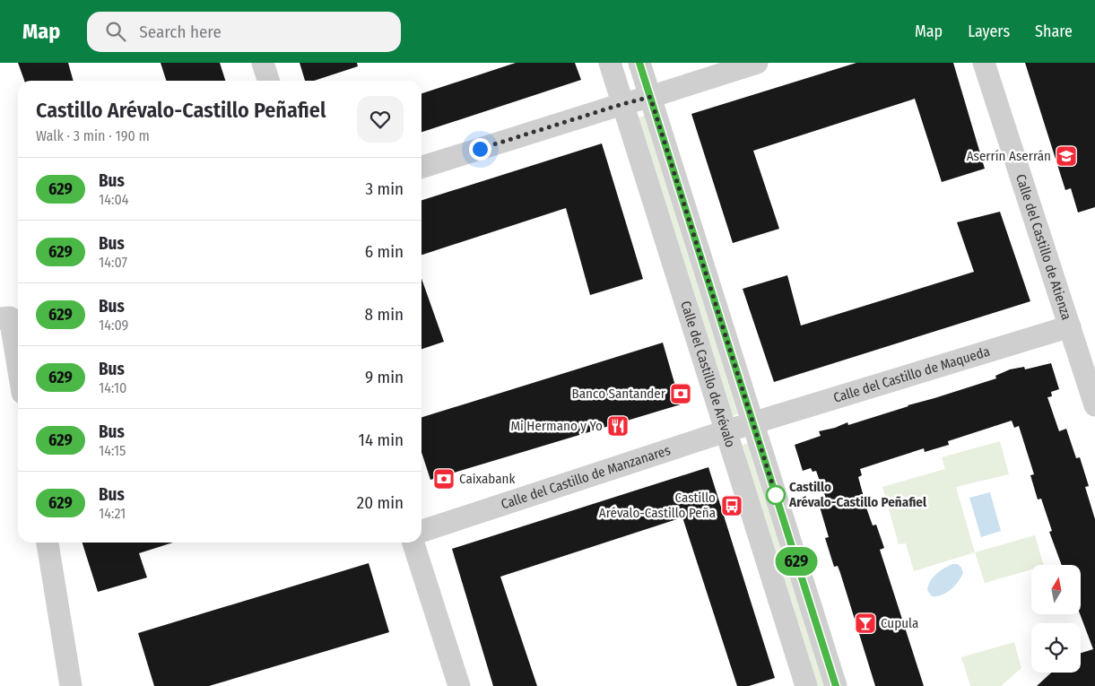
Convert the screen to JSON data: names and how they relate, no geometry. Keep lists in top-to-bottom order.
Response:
{
  "streets": {
    "street": [
      "Calle del Castillo de Atienza",
      "Calle del Castillo de Arévalo",
      "Calle del Castillo de Maqueda",
      "Calle del Castillo de Manzanares"
    ]
  },
  "crossings": [
    ["Calle del Castillo de Atienza", "Calle del Castillo de Maqueda"],
    ["Calle del Castillo de Arévalo", "Calle del Castillo de Maqueda"],
    ["Calle del Castillo de Arévalo", "Calle del Castillo de Manzanares"],
    ["Calle del Castillo de Maqueda", "Calle del Castillo de Manzanares"]
  ],
  "places": {
    "school or university": ["Aserrín Aserrán"],
    "bank": ["Banco Santander", "Caixabank"],
    "restaurant": ["Mi Hermano y Yo"],
    "other": ["Castillo Arévalo-Castillo Peñafiel"],
    "bus stop": ["Castillo Arévalo-Castillo Peña"],
    "bar": ["Cupula"]
  },
  "lines": ["bus line 629"],
  "north": "top",
  "page": {
    "header": "Map",
    "search": "Search here",
    "nav": ["Map", "Layers", "Share"],
    "on_map": "629",
    "heading": ["Castillo Arévalo-Castillo Peñafiel", "Walk · 3 min · 190 m"],
    "list": [
      {
        "mark": "629",
        "name": "Bus",
        "note": "14:04",
        "value": "3 min"
      },
      {
        "mark": "629",
        "name": "Bus",
        "note": "14:07",
        "value": "6 min"
      },
      {
        "mark": "629",
        "name": "Bus",
        "note": "14:09",
        "value": "8 min"
      },
      {
        "mark": "629",
        "name": "Bus",
        "note": "14:10",
        "value": "9 min"
      },
      {
        "mark": "629",
        "name": "Bus",
        "note": "14:15",
        "value": "14 min"
      },
      {
        "mark": "629",
        "name": "Bus",
        "note": "14:21",
        "value": "20 min"
      }
    ]
  }
}
